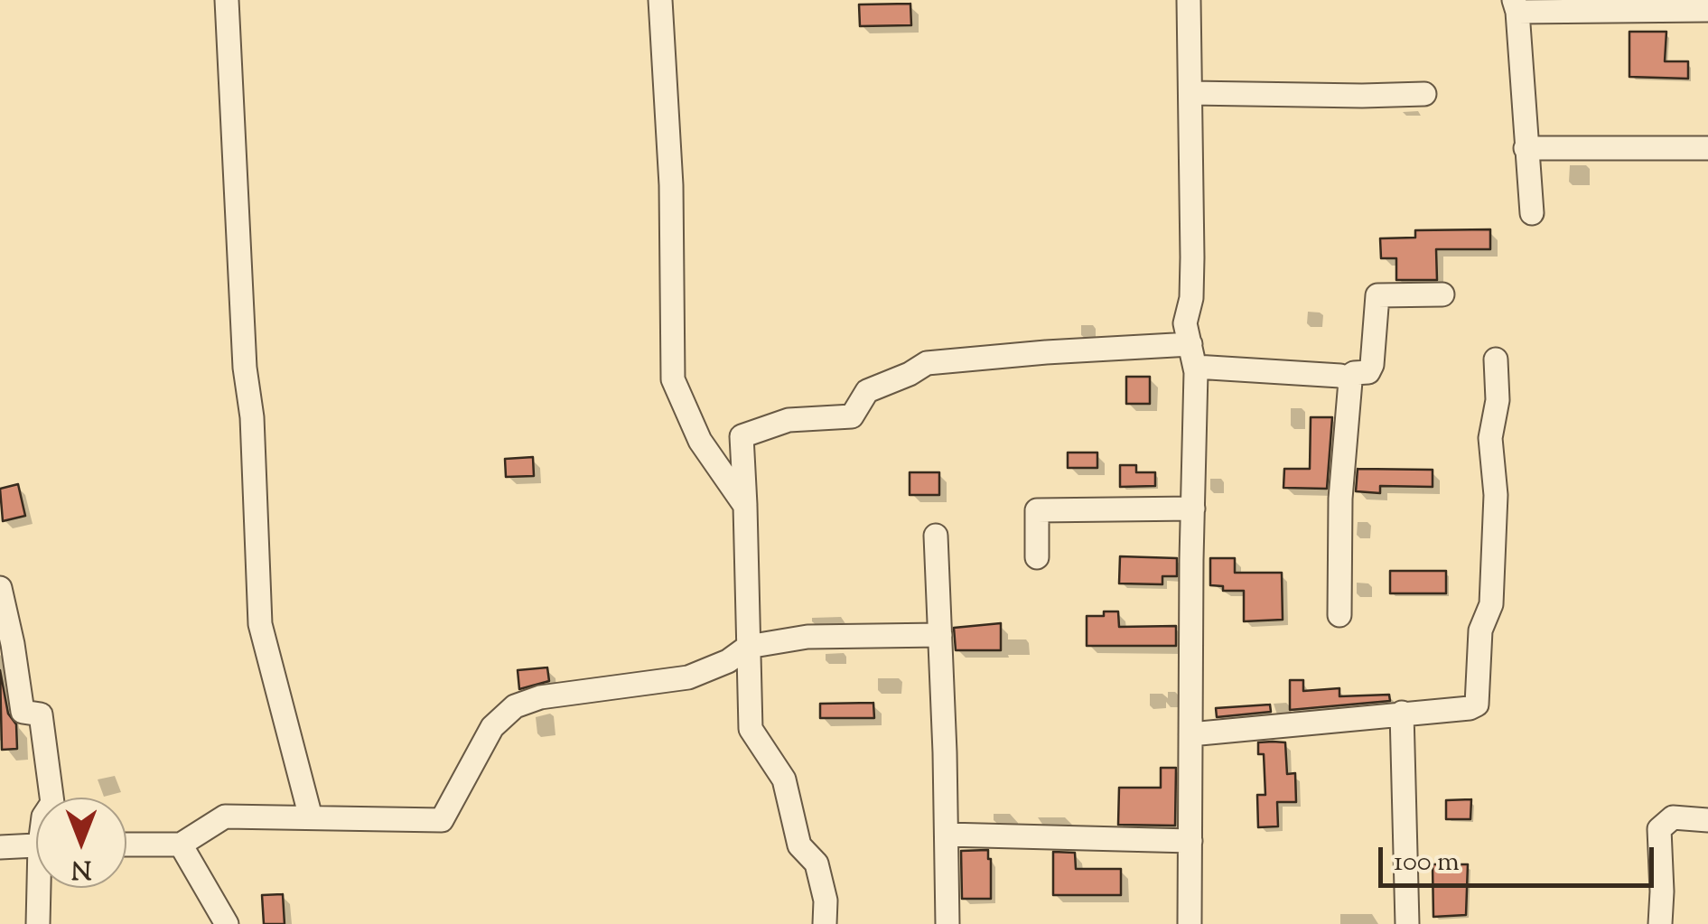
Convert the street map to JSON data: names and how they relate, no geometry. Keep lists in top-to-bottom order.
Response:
{
  "scale_bar": "100 m",
  "north": "bottom"
}
